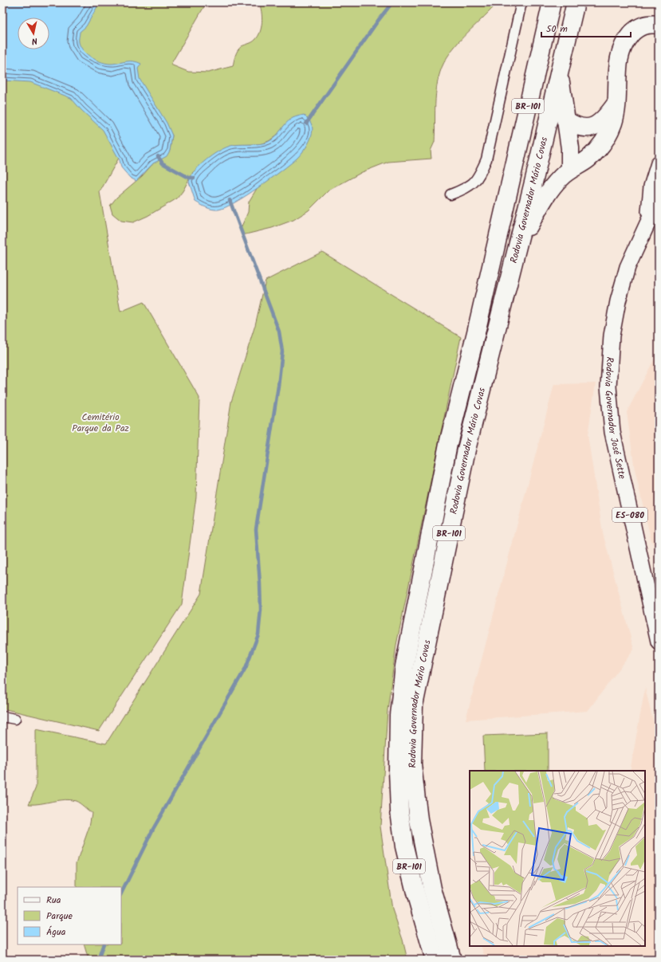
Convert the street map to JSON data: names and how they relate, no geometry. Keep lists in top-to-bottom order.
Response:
{
  "streets": {
    "highway": ["BR-101", "Rodovia Governador Mário Covas"],
    "main road": ["Rodovia Governador José Sette", "ES-080"]
  },
  "parks": ["Cemitério Parque da Paz"],
  "legend": ["Rua", "Parque", "Água"],
  "scale_bar": "50 m",
  "north": "bottom"
}
